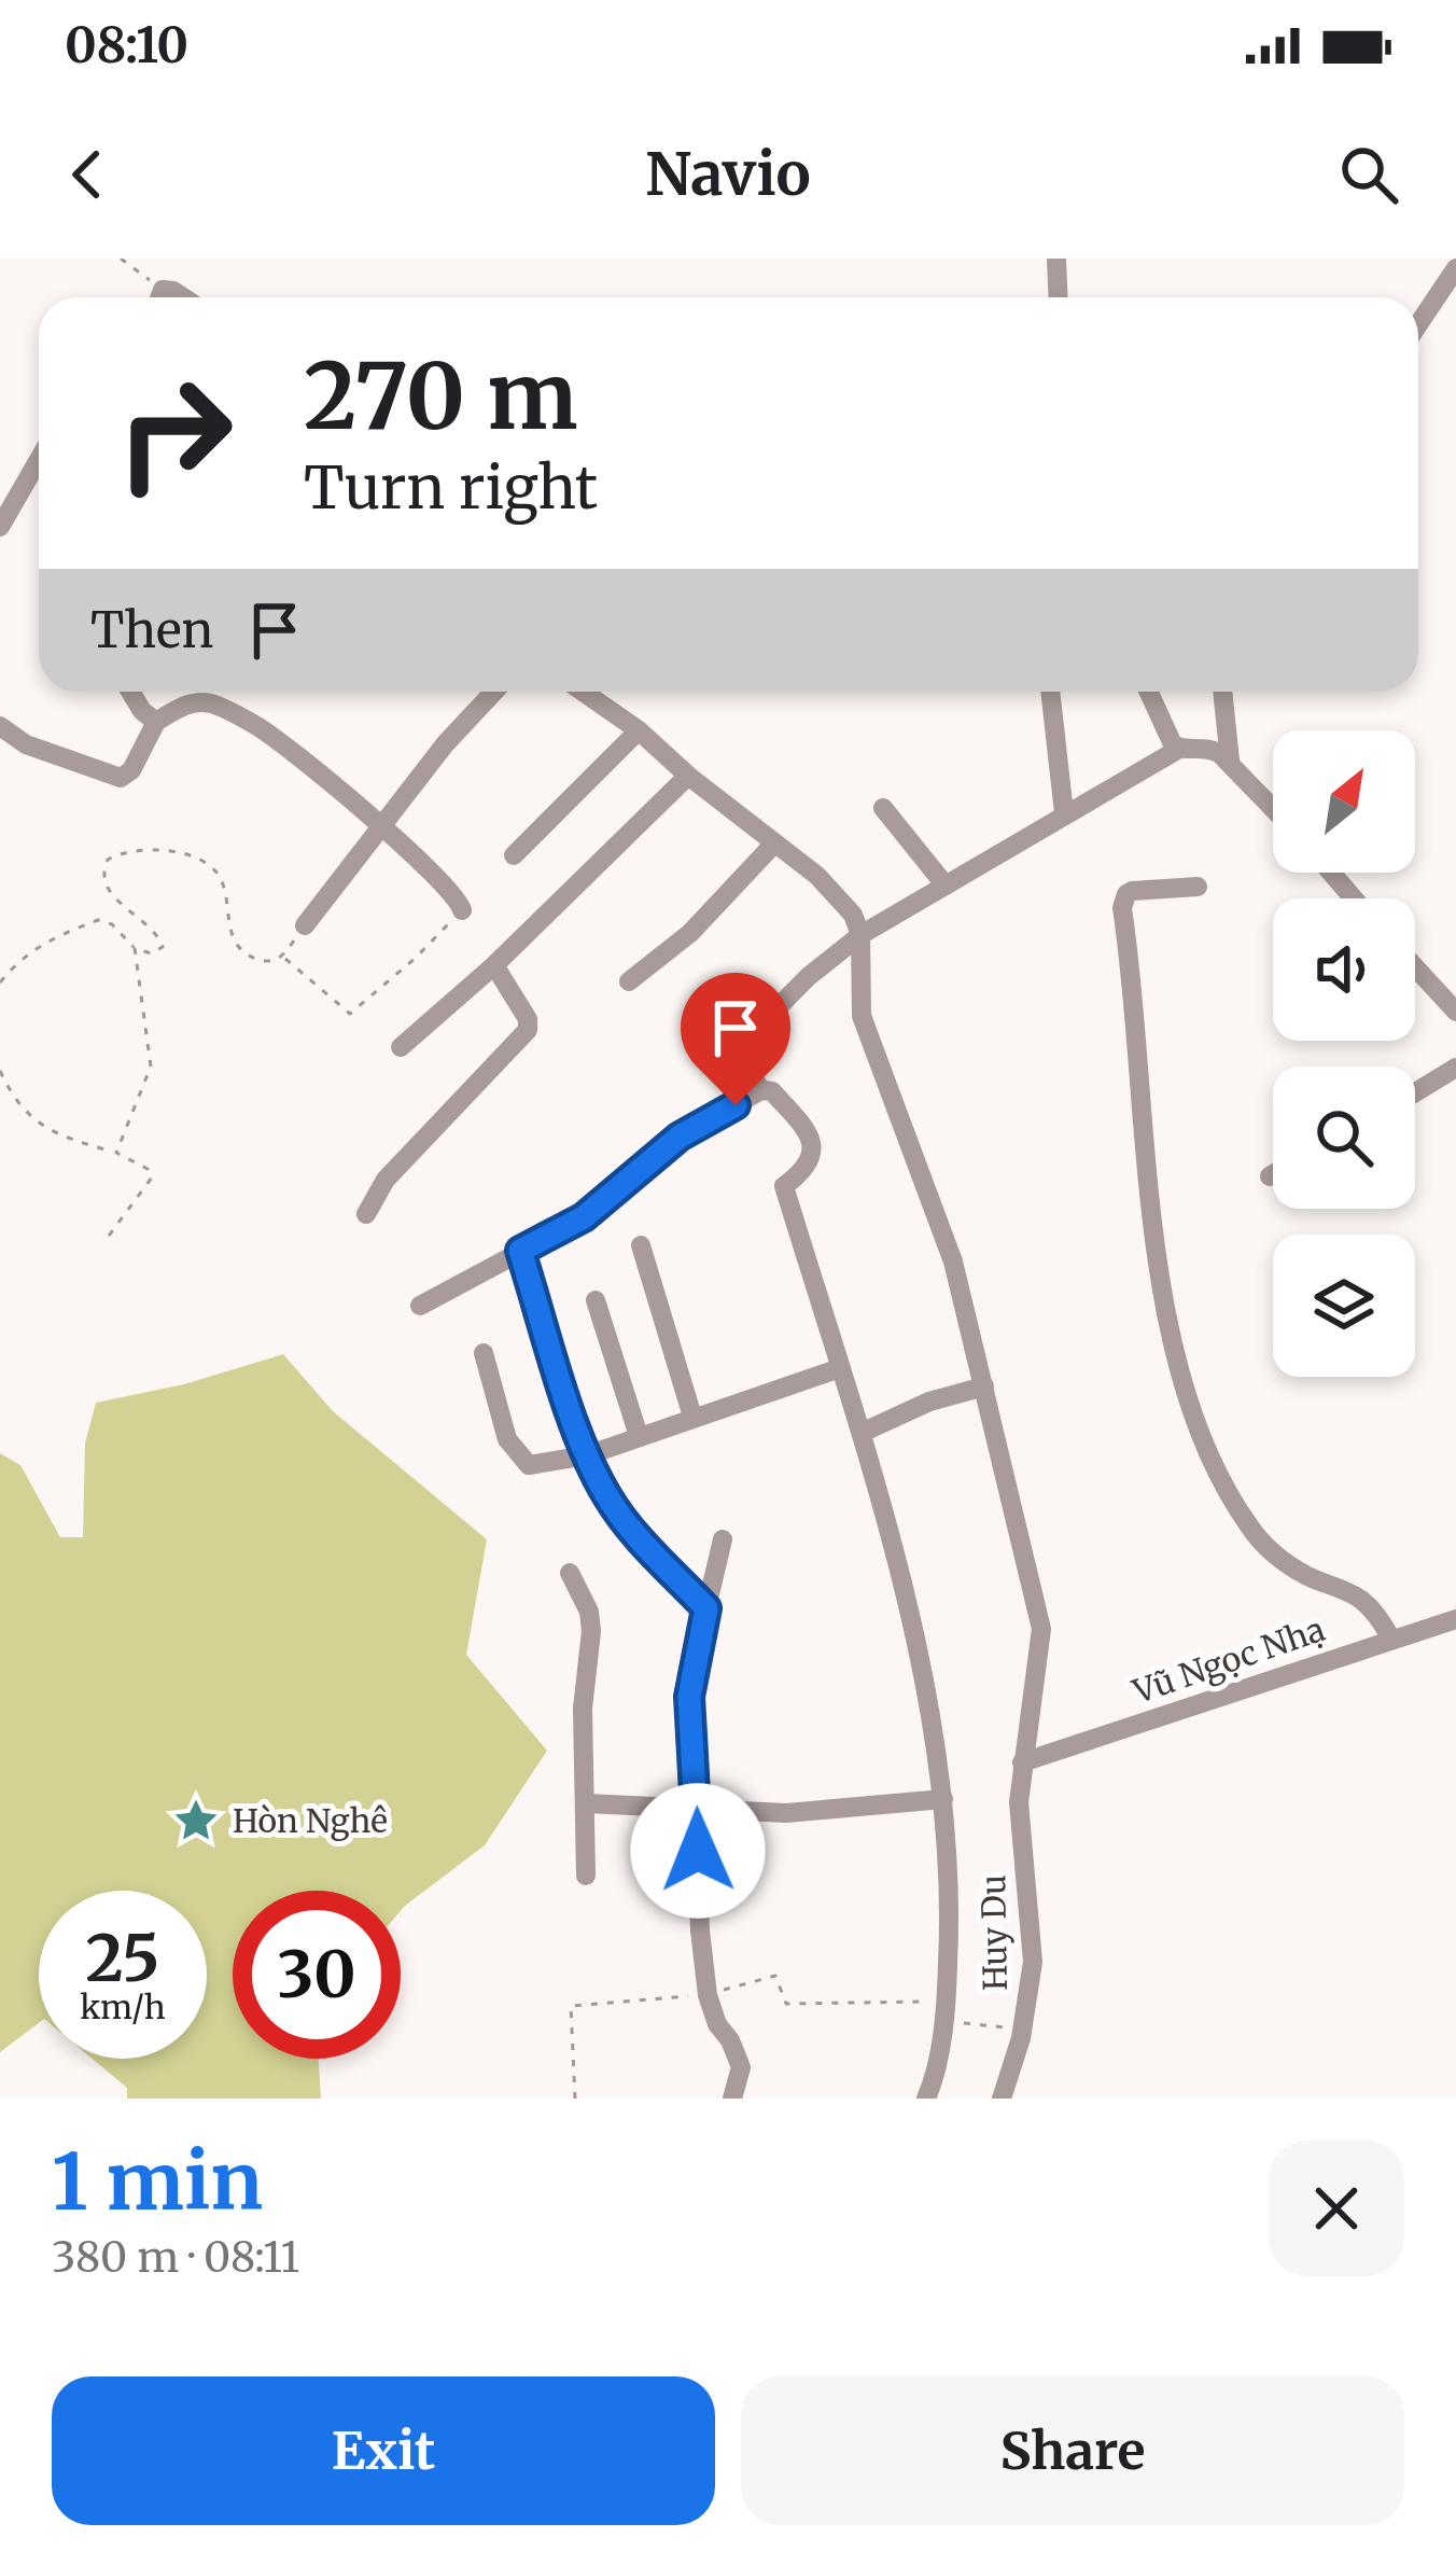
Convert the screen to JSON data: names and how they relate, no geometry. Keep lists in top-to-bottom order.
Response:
{
  "streets": {
    "street": ["Vũ Ngọc Nhạ", "Huy Du"]
  },
  "crossings": [
    ["Vũ Ngọc Nhạ", "Huy Du"]
  ],
  "places": {
    "place": ["Hòn Nghê"]
  },
  "north": "top right",
  "page": {
    "status": "08:10",
    "header": "Navio",
    "turn": ["270 m", "Turn right"],
    "then": "Then",
    "speed": "25 km/h",
    "limit": "30",
    "heading": ["1 min", "380 m · 08:11"],
    "buttons": ["Exit", "Share"]
  }
}
